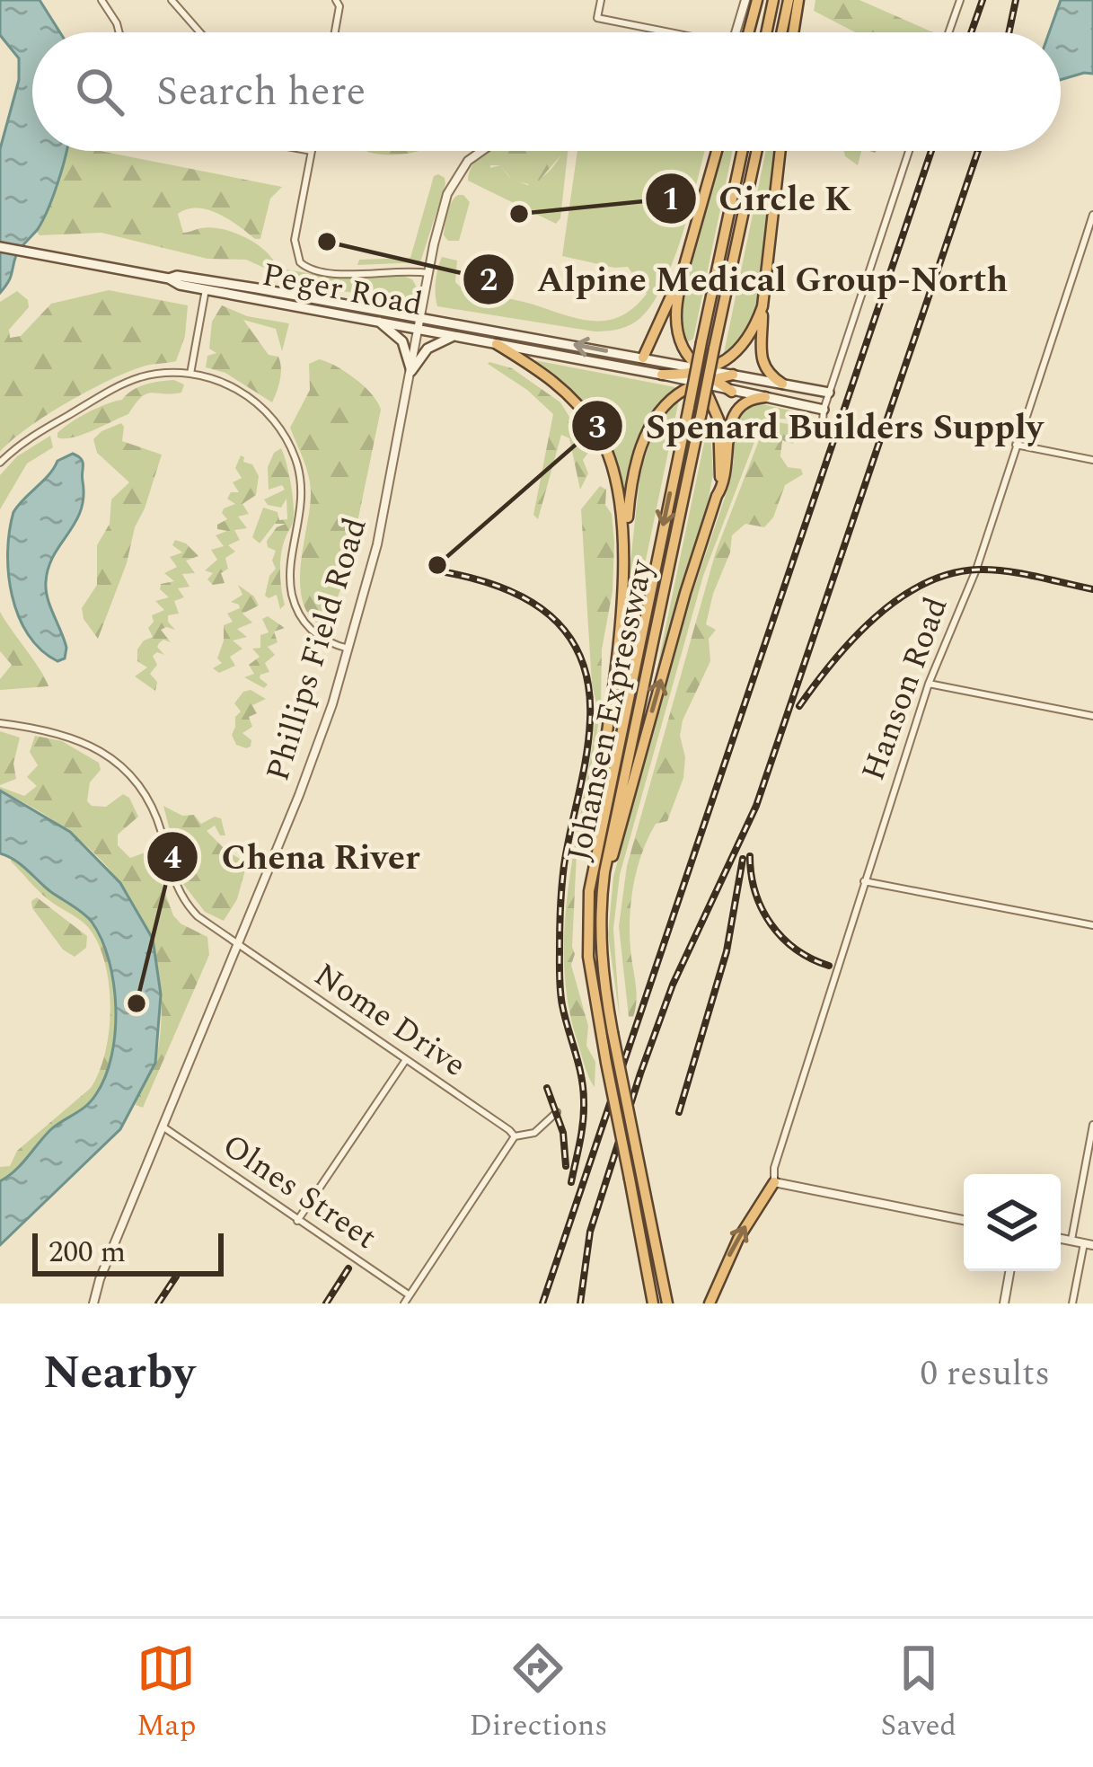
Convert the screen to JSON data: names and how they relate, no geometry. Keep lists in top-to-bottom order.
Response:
{
  "streets": {
    "highway": ["Johansen Expressway"],
    "main road": ["Peger Road"],
    "street": [
      "Phillips Field Road",
      "Hanson Road",
      "Nome Drive",
      "Olnes Street"
    ]
  },
  "crossings": [
    ["Peger Road", "Phillips Field Road"],
    ["Phillips Field Road", "Nome Drive"],
    ["Phillips Field Road", "Olnes Street"]
  ],
  "places": [
    "Circle K",
    "Alpine Medical Group-North",
    "Spenard Builders Supply",
    "Chena River"
  ],
  "scale_bar": "200 m",
  "page": {
    "search": "Search here",
    "scale": "200 m",
    "heading": ["Nearby", "0 results"],
    "nav": ["Map", "Directions", "Saved"]
  }
}
